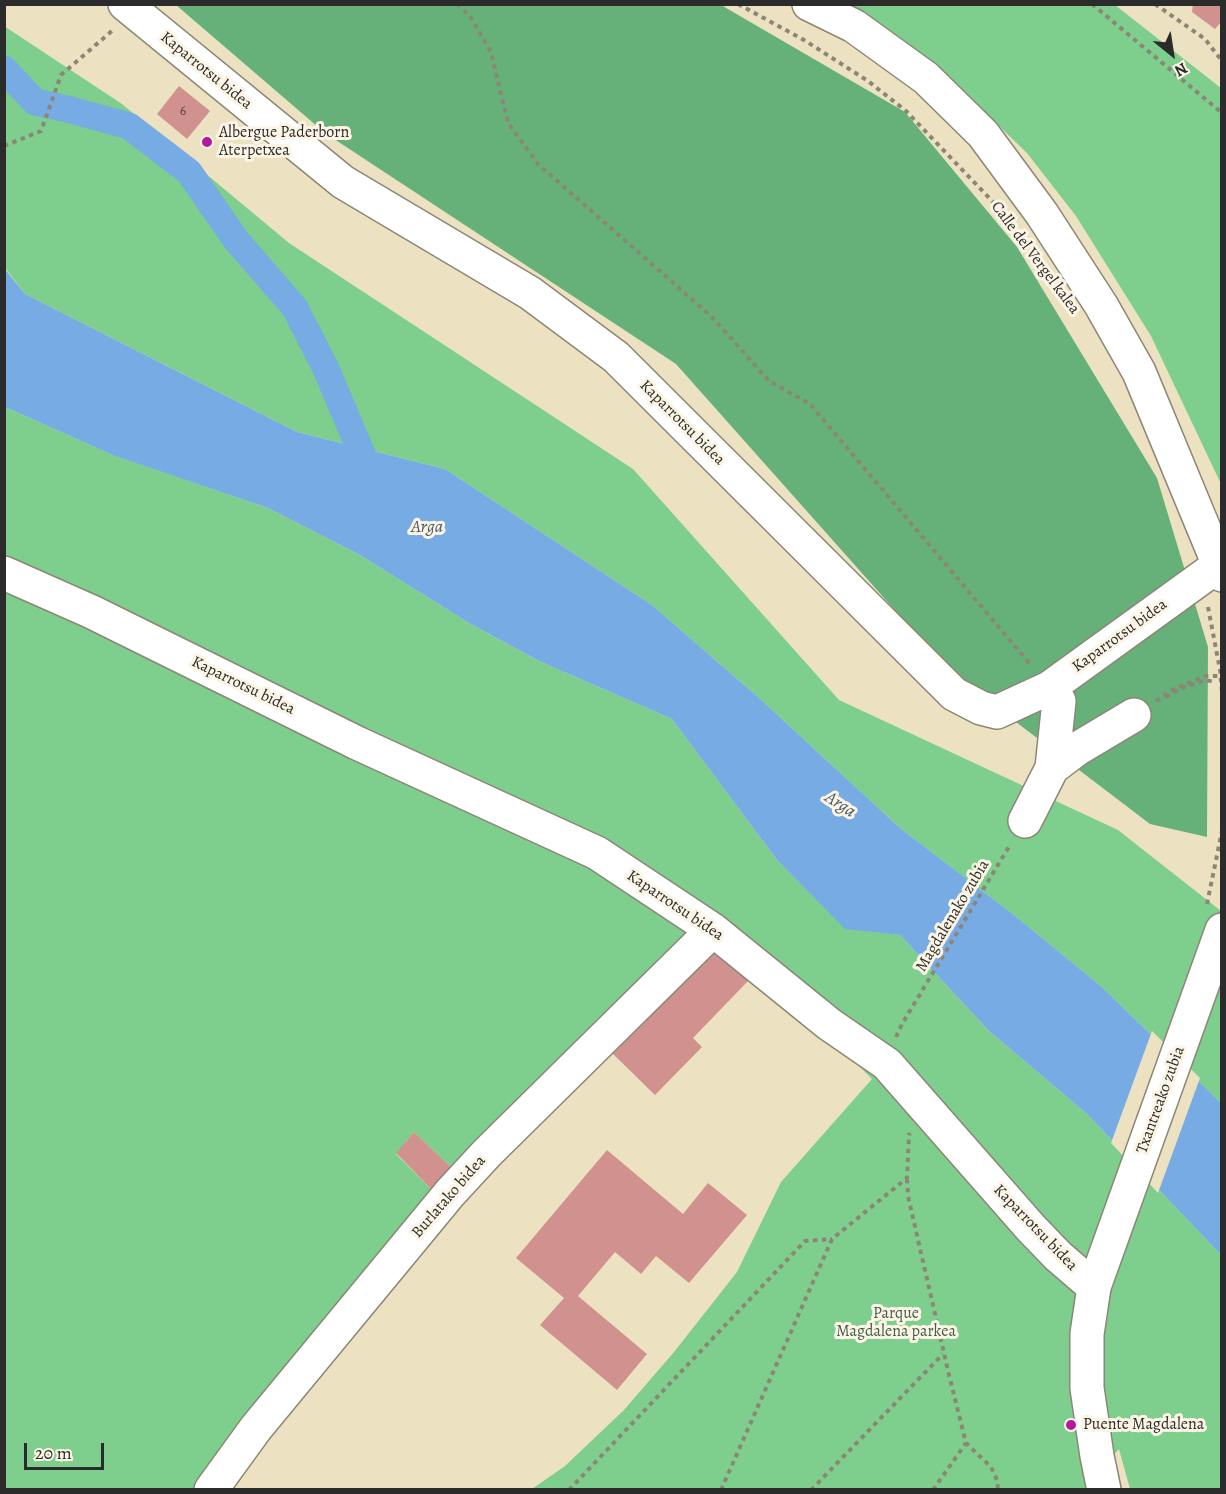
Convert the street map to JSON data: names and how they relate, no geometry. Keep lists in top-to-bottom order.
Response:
{
  "streets": {
    "street": [
      "Kaparrotsu bidea",
      "Calle del Vergel kalea",
      "Txantreako zubia",
      "Burlatako bidea"
    ],
    "path": ["Magdalenako zubia"]
  },
  "crossings": [
    ["Kaparrotsu bidea", "Calle del Vergel kalea"],
    ["Kaparrotsu bidea", "Txantreako zubia"],
    ["Kaparrotsu bidea", "Burlatako bidea"]
  ],
  "water": ["Arga"],
  "parks": ["Parque Magdalena parkea"],
  "places": ["Albergue Paderborn Aterpetxea", "Puente Magdalena"],
  "house_numbers": ["6"],
  "scale_bar": "20 m",
  "north": "bottom right"
}
